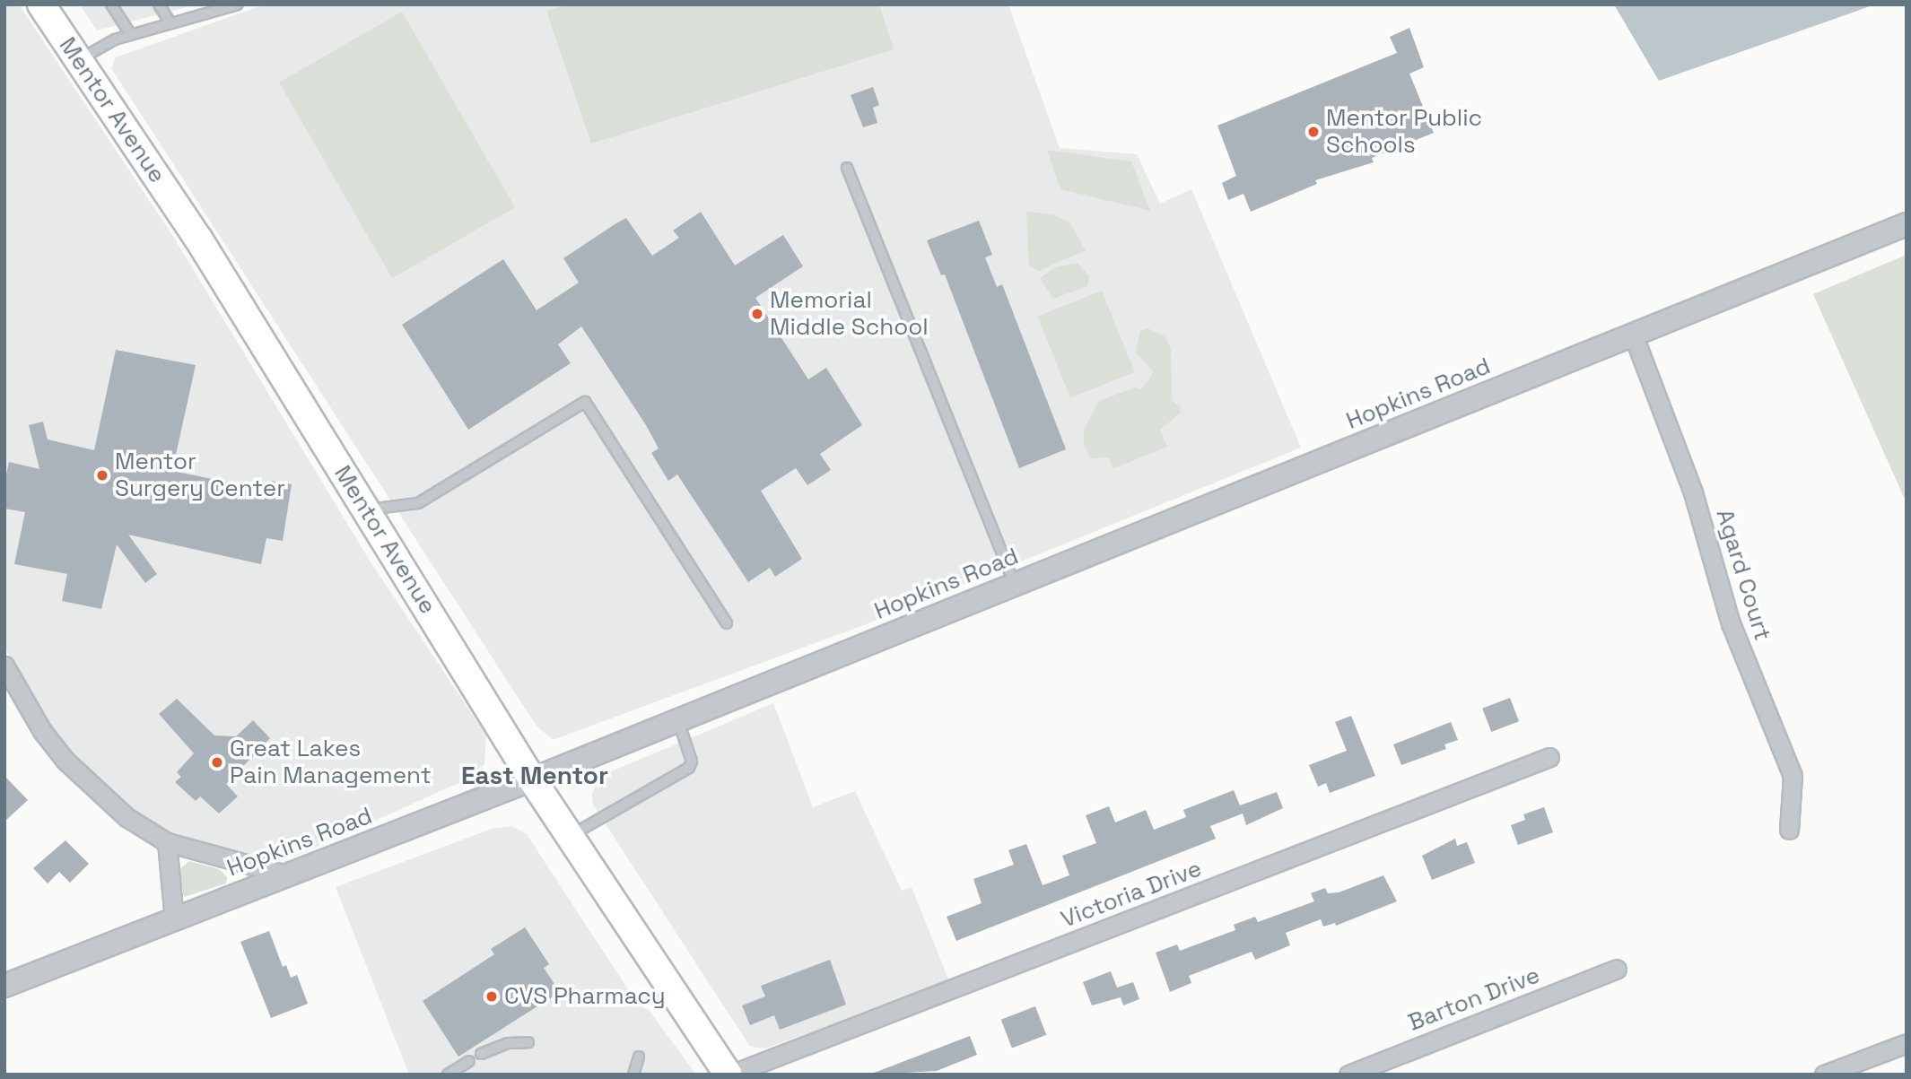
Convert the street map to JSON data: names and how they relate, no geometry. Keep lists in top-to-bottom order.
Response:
{
  "streets": {
    "main road": ["Mentor Avenue"],
    "street": [
      "Hopkins Road",
      "Agard Court",
      "Victoria Drive",
      "Barton Drive"
    ]
  },
  "crossings": [
    ["Mentor Avenue", "Hopkins Road"],
    ["Mentor Avenue", "Victoria Drive"],
    ["Hopkins Road", "Agard Court"]
  ],
  "districts": ["East Mentor"],
  "places": [
    "Mentor Public Schools",
    "Memorial Middle School",
    "Mentor Surgery Center",
    "Great Lakes Pain Management",
    "CVS Pharmacy"
  ]
}
